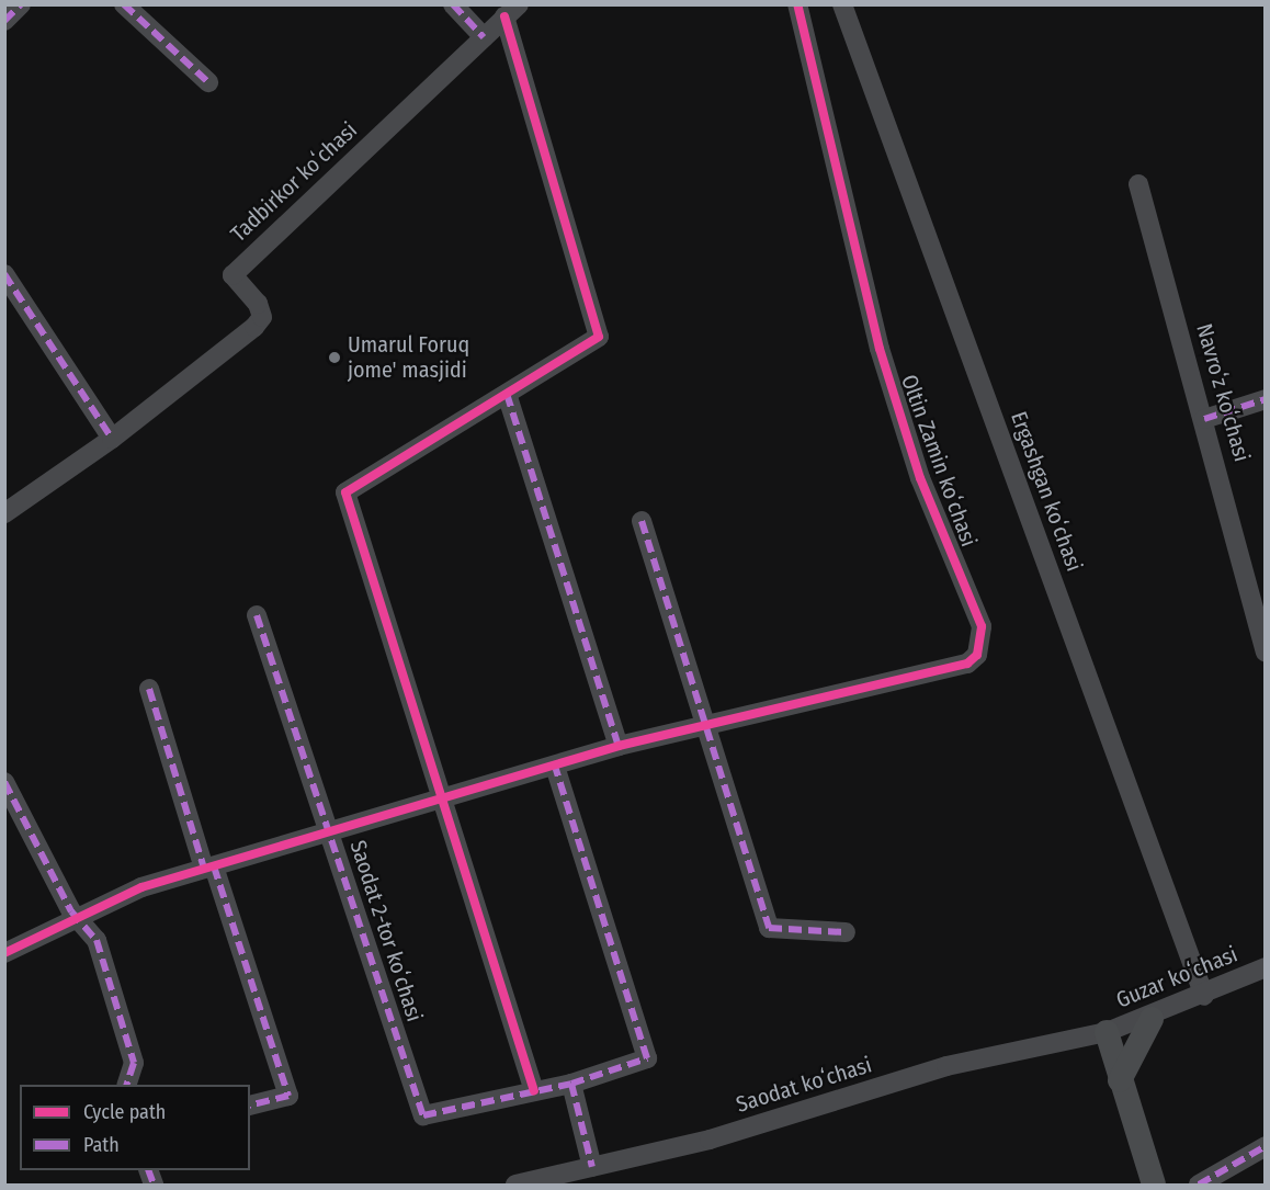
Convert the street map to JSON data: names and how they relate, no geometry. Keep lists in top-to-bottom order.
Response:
{
  "streets": {
    "street": [
      "Tadbirkor koʻchasi",
      "Navroʻz koʻchasi",
      "Oltin Zamin koʻchasi",
      "Ergashgan koʻchasi",
      "Saodat 2-tor koʻchasi",
      "Guzar koʻchasi",
      "Saodat koʻchasi"
    ]
  },
  "crossings": [
    ["Oltin Zamin koʻchasi", "Saodat 2-tor koʻchasi"],
    ["Ergashgan koʻchasi", "Guzar koʻchasi"],
    ["Guzar koʻchasi", "Saodat koʻchasi"]
  ],
  "places": ["Umarul Foruq jome' masjidi"],
  "legend": ["Cycle path", "Path"]
}
